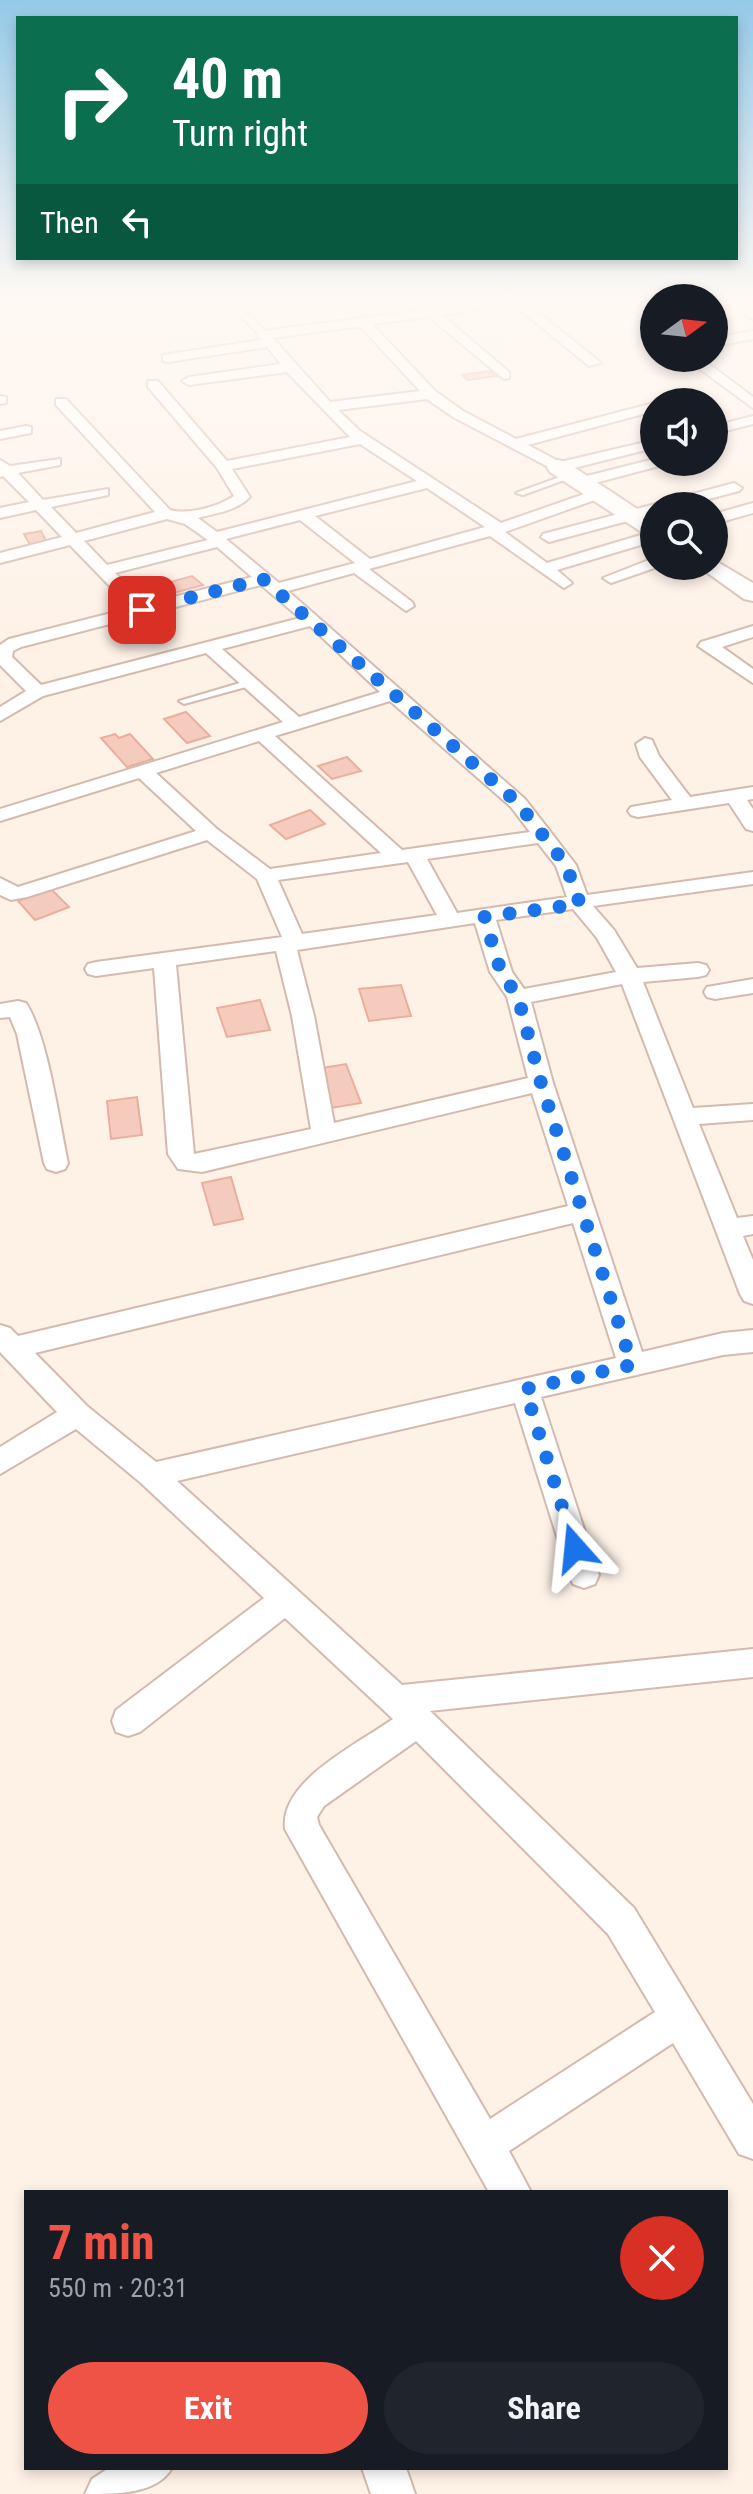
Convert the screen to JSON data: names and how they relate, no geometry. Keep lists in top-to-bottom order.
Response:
{
  "north": "right",
  "page": {
    "turn": ["40 m", "Turn right"],
    "then": "Then",
    "heading": ["7 min", "550 m · 20:31"],
    "buttons": ["Exit", "Share"]
  }
}
